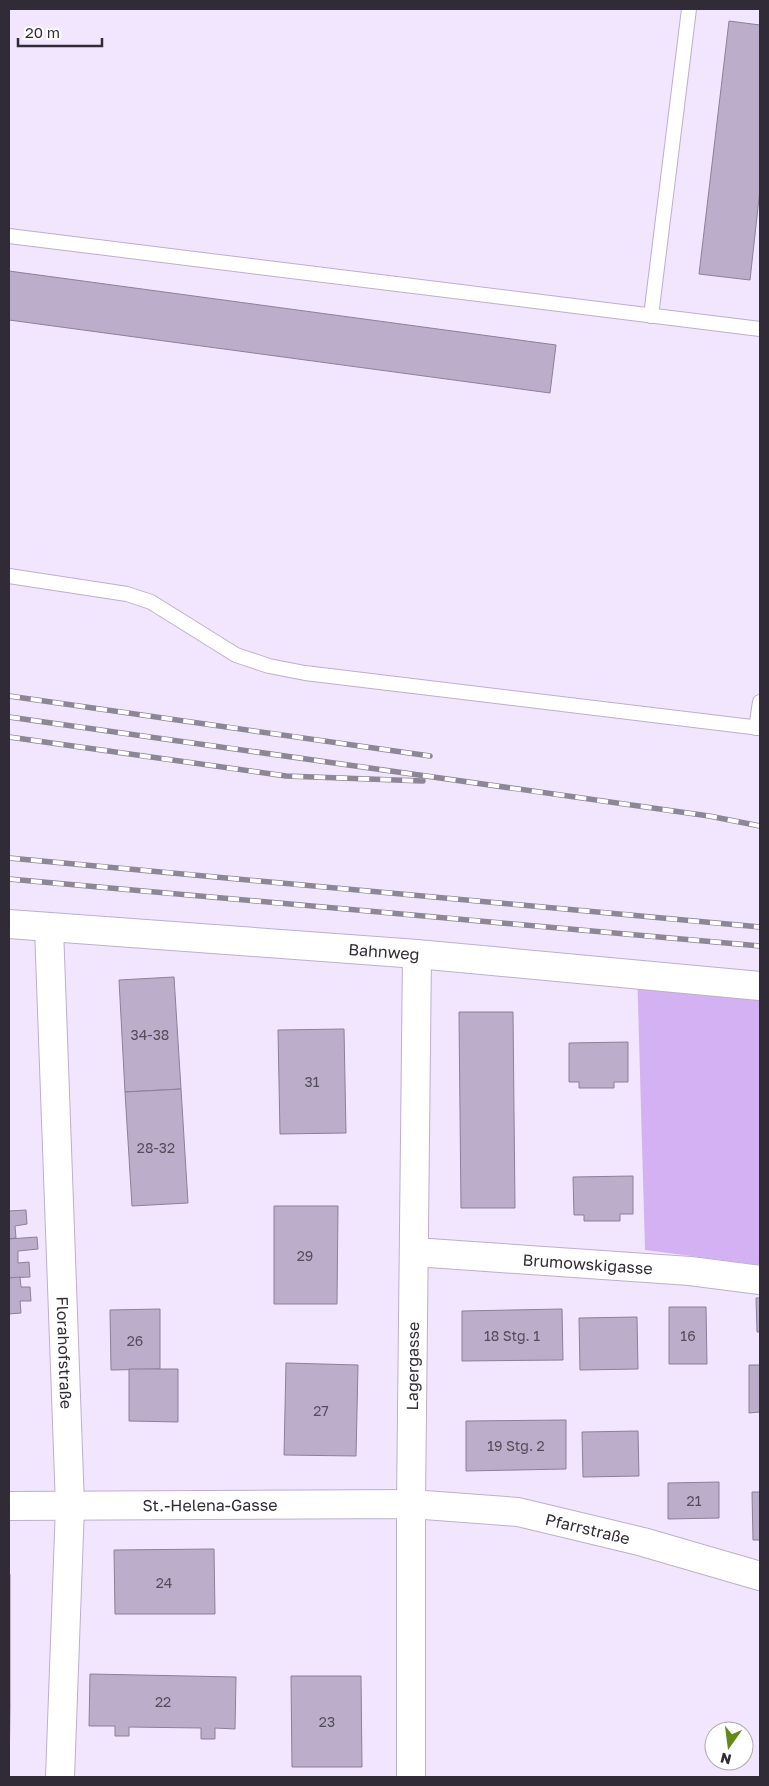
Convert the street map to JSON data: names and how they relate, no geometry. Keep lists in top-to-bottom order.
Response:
{
  "streets": {
    "street": [
      "Bahnweg",
      "Brumowskigasse",
      "Florahofstraße",
      "Lagergasse",
      "St.-Helena-Gasse",
      "Pfarrstraße"
    ]
  },
  "crossings": [
    ["Bahnweg", "Florahofstraße"],
    ["Bahnweg", "Lagergasse"],
    ["Brumowskigasse", "Lagergasse"],
    ["Florahofstraße", "St.-Helena-Gasse"],
    ["Lagergasse", "St.-Helena-Gasse"],
    ["Lagergasse", "Pfarrstraße"],
    ["St.-Helena-Gasse", "Pfarrstraße"]
  ],
  "house_numbers": [
    "34-38",
    "31",
    "28-32",
    "29",
    "18 Stg. 1",
    "16",
    "26",
    "27",
    "19 Stg. 2",
    "21",
    "24",
    "22",
    "23"
  ],
  "scale_bar": "20 m",
  "north": "bottom"
}
